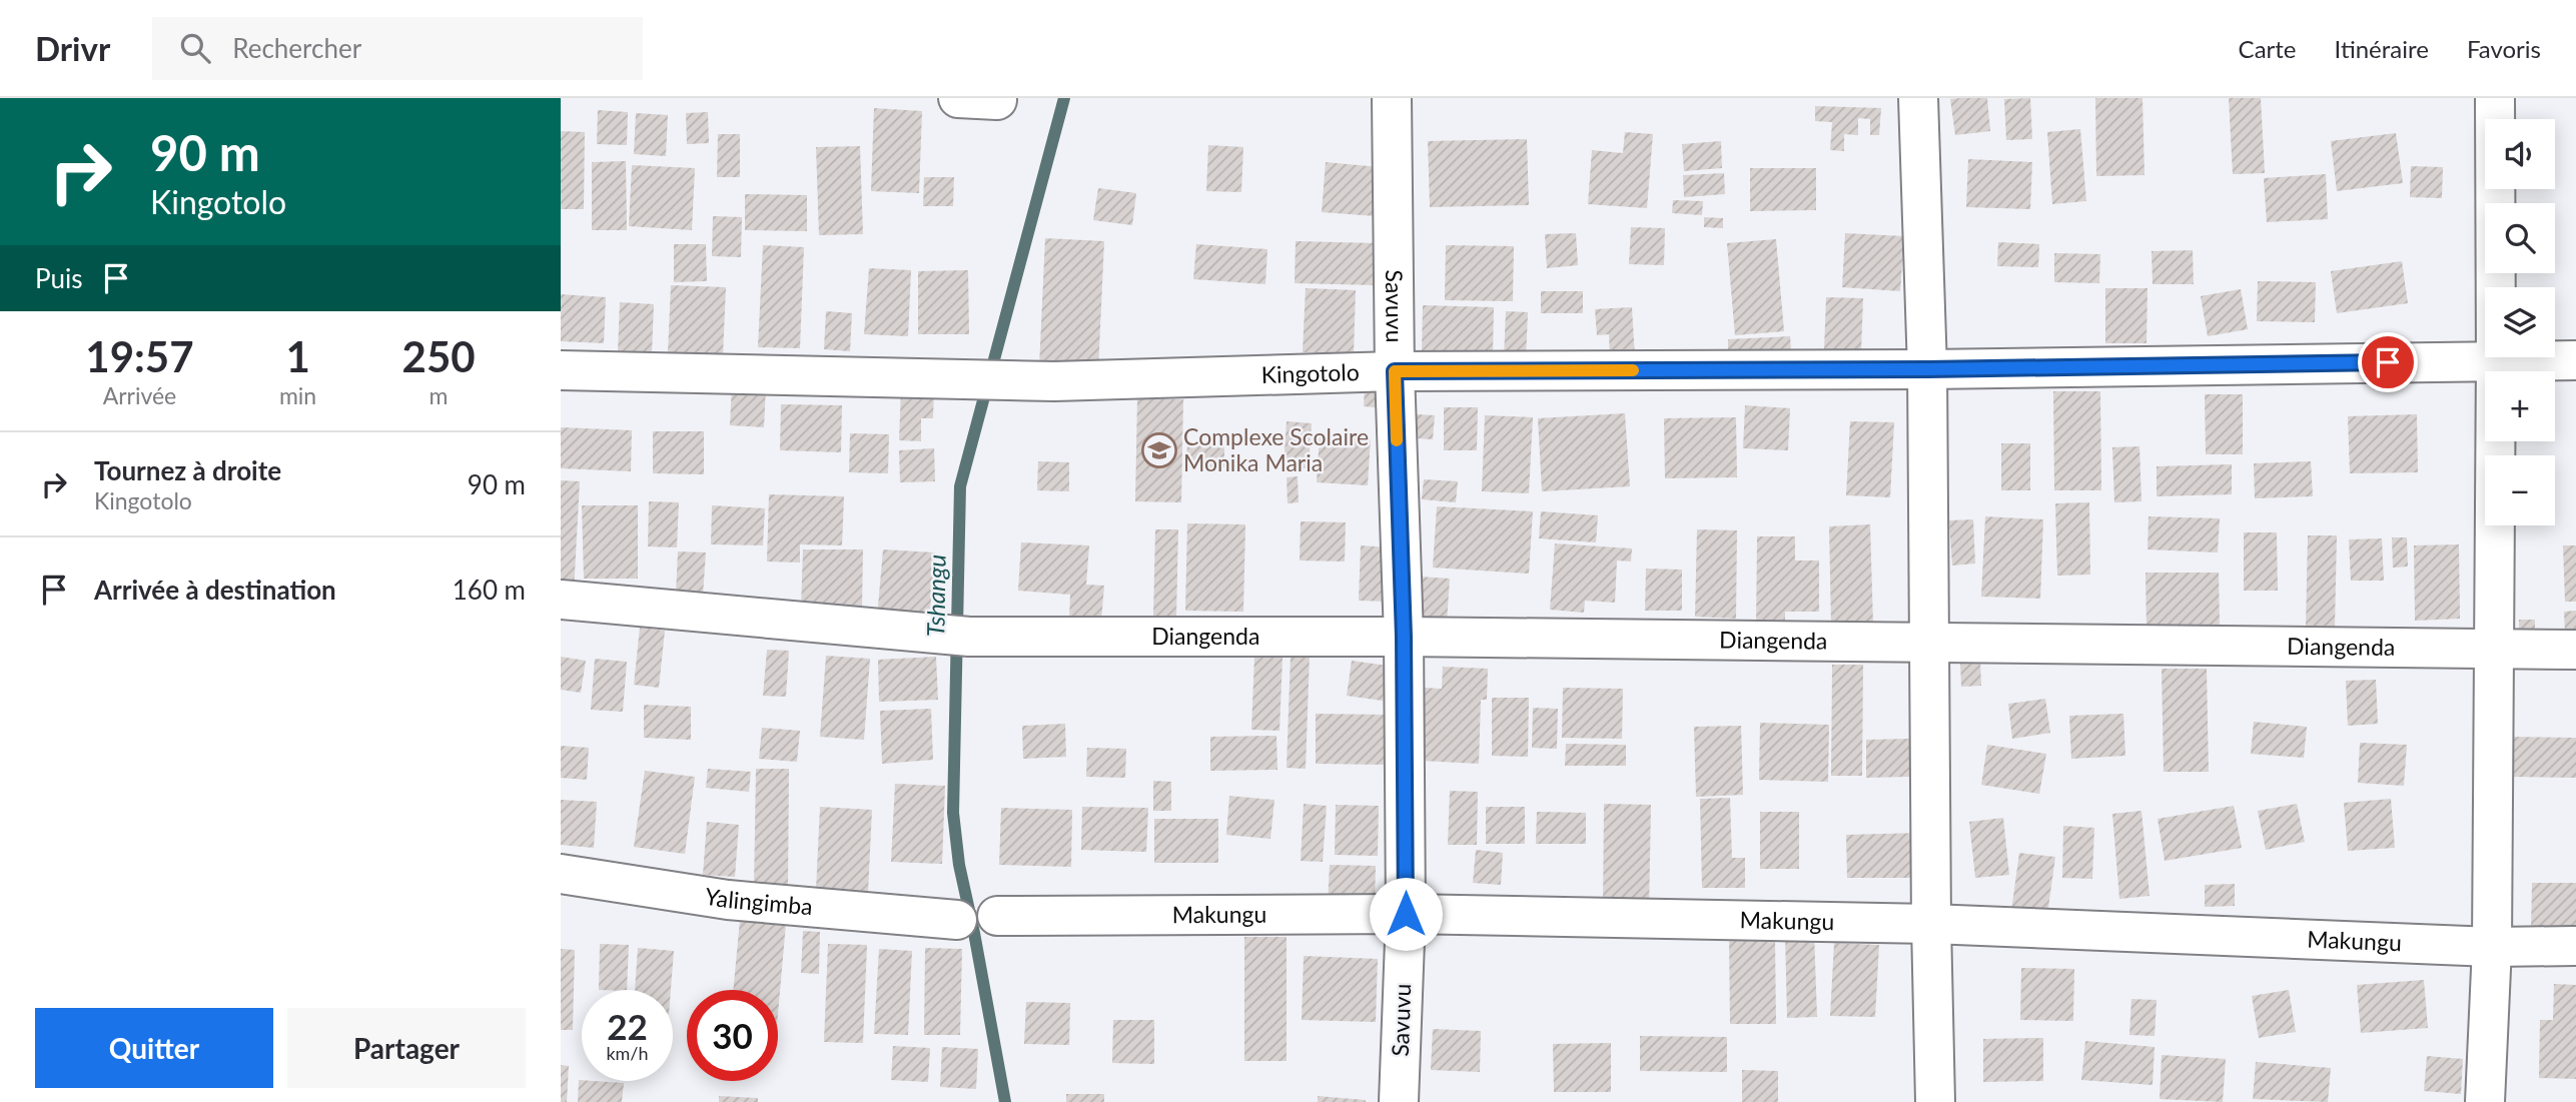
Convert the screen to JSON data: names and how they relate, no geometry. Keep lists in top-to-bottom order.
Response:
{
  "streets": {
    "street": [
      "Savuvu",
      "Kingotolo",
      "Diangenda",
      "Yalingimba",
      "Makungu"
    ]
  },
  "crossings": [
    ["Savuvu", "Kingotolo"],
    ["Savuvu", "Diangenda"],
    ["Savuvu", "Makungu"]
  ],
  "water": ["Tshangu"],
  "places": {
    "school or university": ["Complexe Scolaire Monika Maria"]
  },
  "page": {
    "header": "Drivr",
    "search": "Rechercher",
    "nav": ["Carte", "Itinéraire", "Favoris"],
    "turn": ["90 m", "Kingotolo"],
    "map_buttons": ["+", "−"],
    "then": "Puis",
    "eta": [
      "19:57",
      "Arrivée",
      "1",
      "min",
      "250",
      "m"
    ],
    "list": [
      {
        "name": "Tournez à droite",
        "note": "Kingotolo",
        "value": "90 m"
      },
      {
        "name": "Arrivée à destination",
        "value": "160 m"
      }
    ],
    "speed": "22 km/h",
    "limit": "30",
    "buttons": ["Quitter", "Partager"]
  }
}
